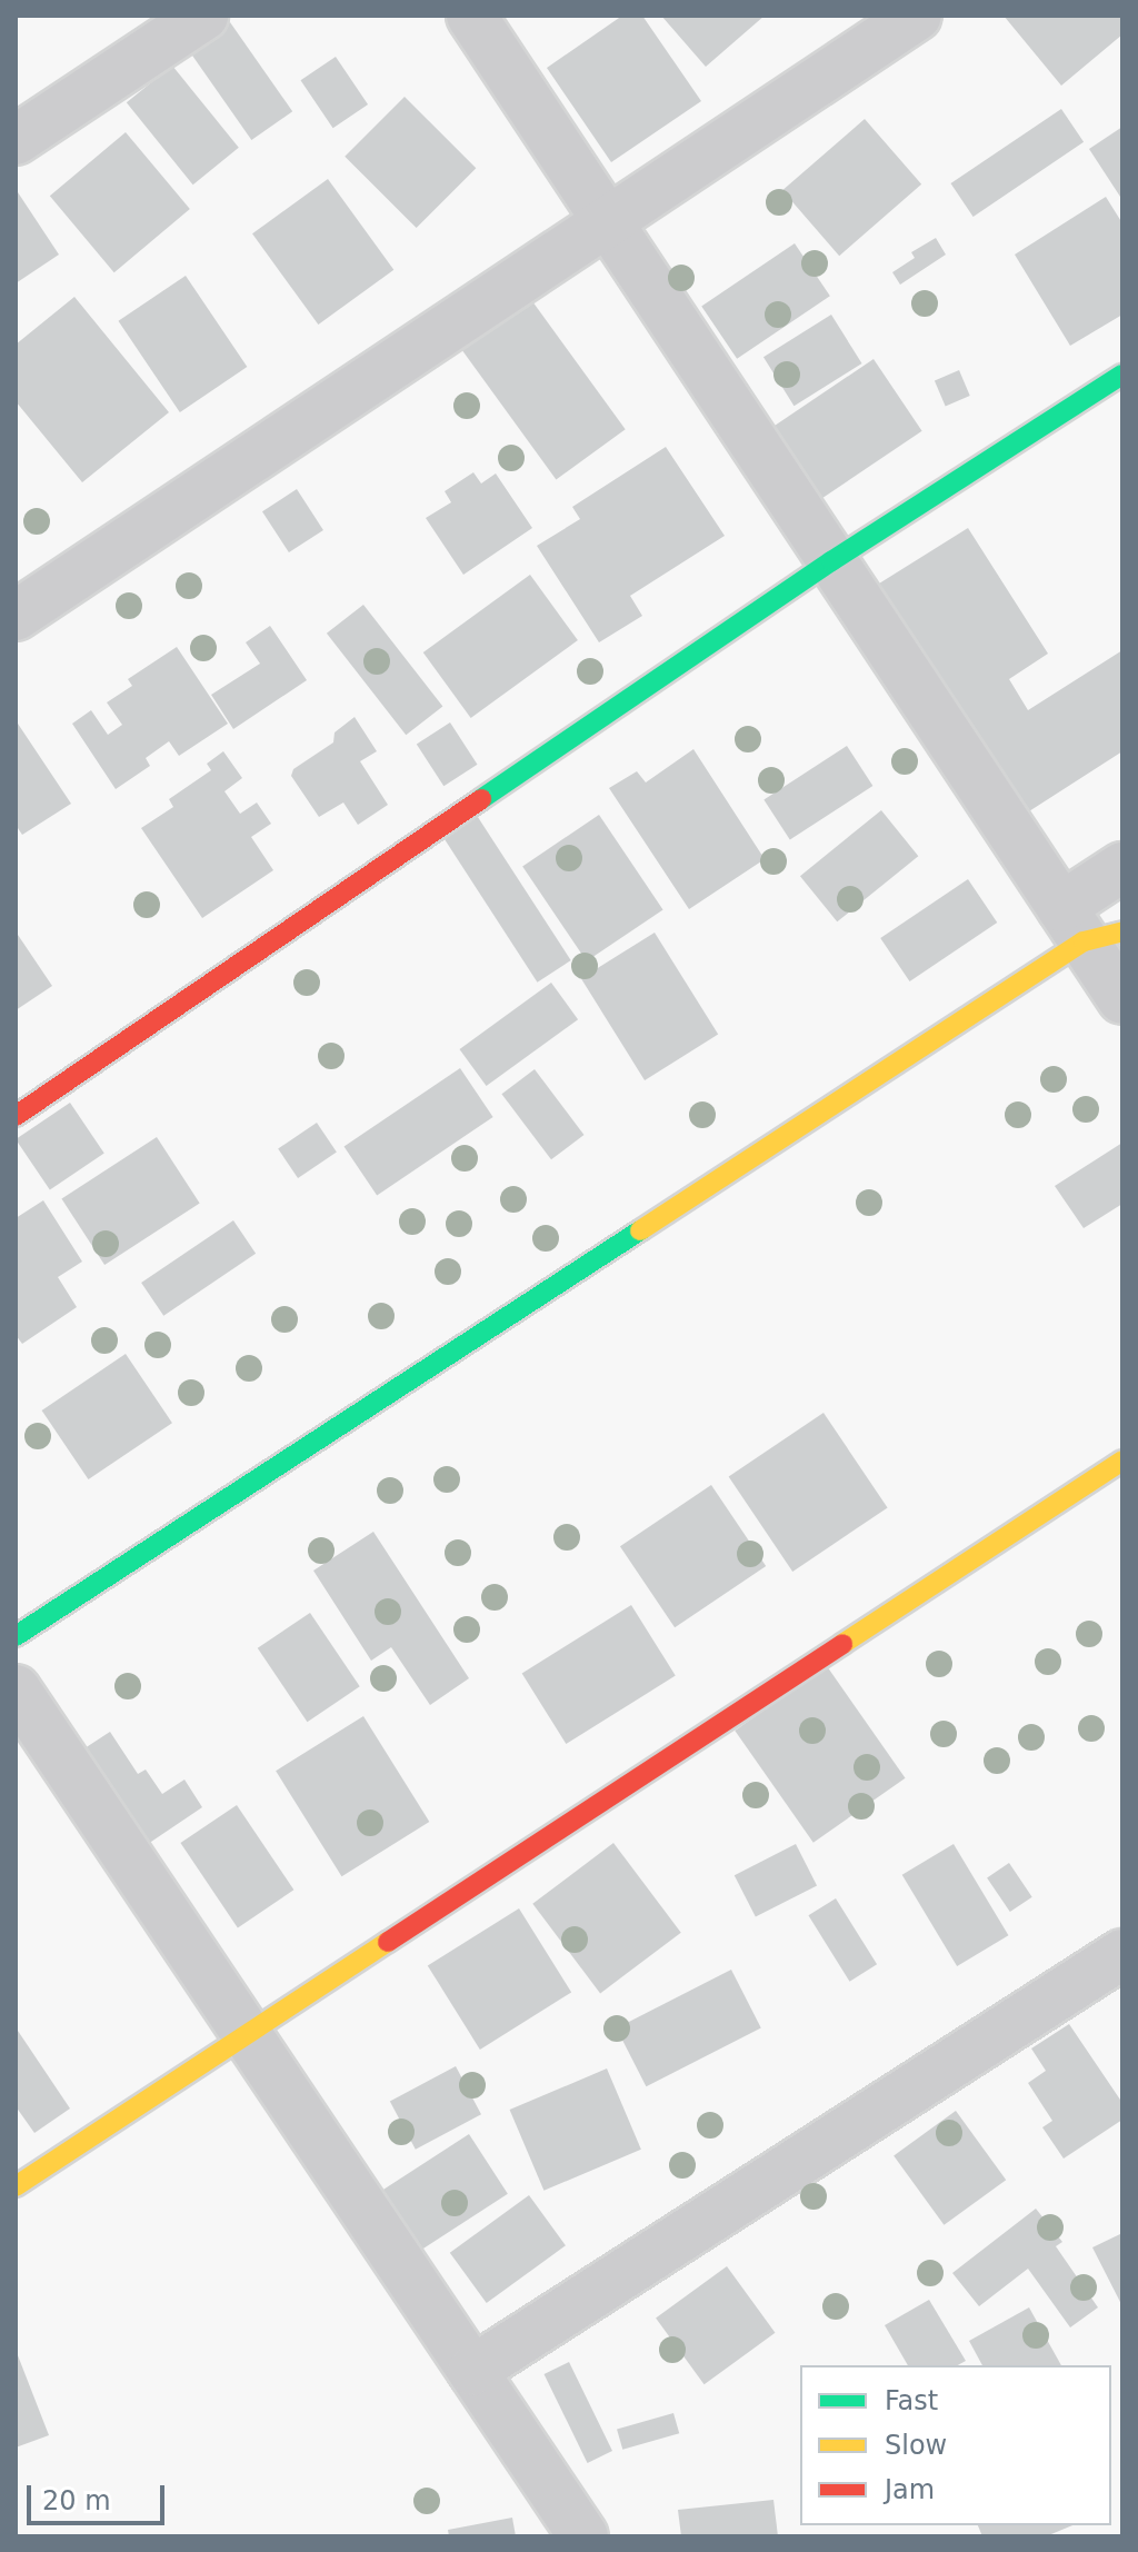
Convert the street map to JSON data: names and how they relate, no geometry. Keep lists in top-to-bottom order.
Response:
{
  "legend": ["Fast", "Slow", "Jam"],
  "scale_bar": "20 m"
}
